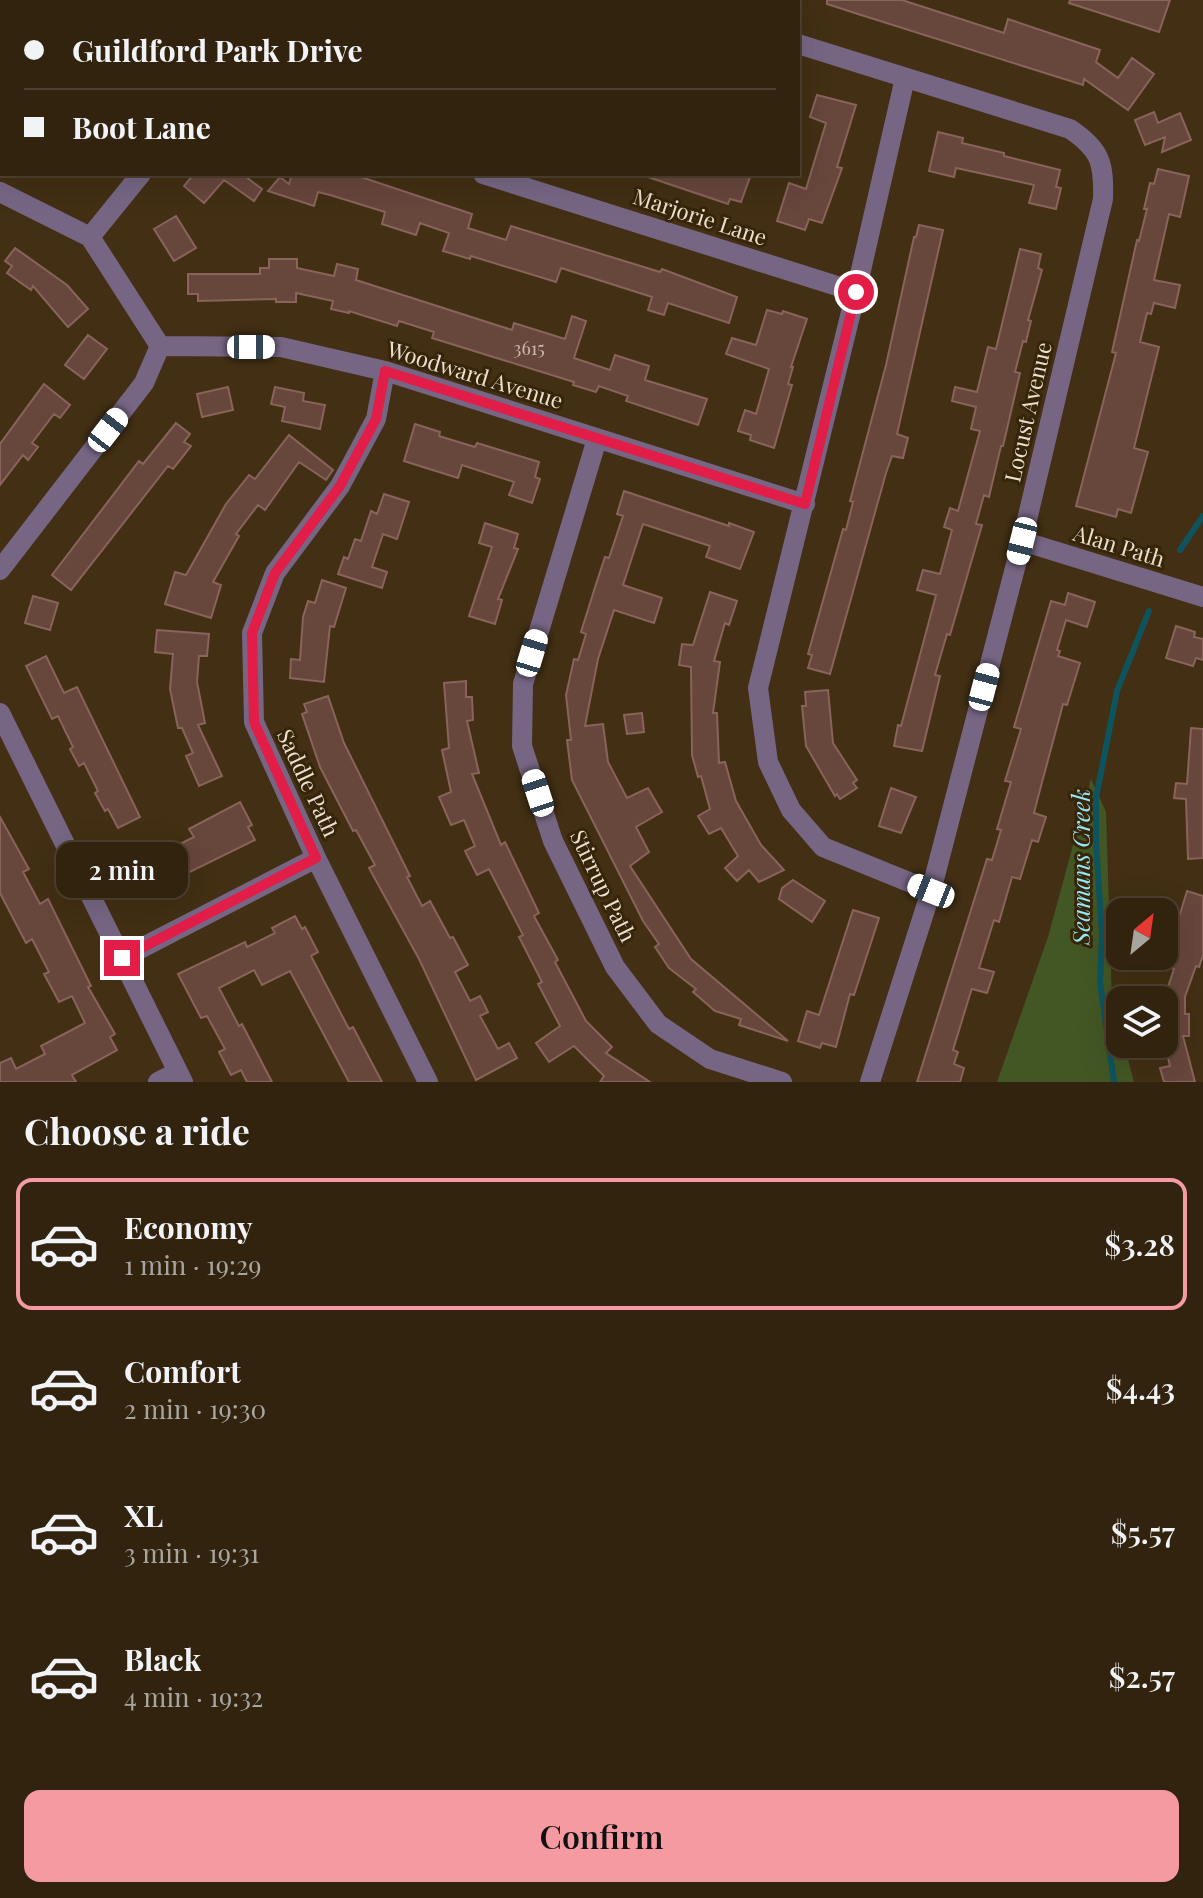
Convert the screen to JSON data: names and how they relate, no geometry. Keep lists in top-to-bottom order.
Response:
{
  "streets": {
    "street": [
      "Marjorie Lane",
      "Woodward Avenue",
      "Locust Avenue",
      "Alan Path",
      "Saddle Path",
      "Stirrup Path"
    ]
  },
  "crossings": [
    ["Woodward Avenue", "Saddle Path"],
    ["Woodward Avenue", "Stirrup Path"],
    ["Locust Avenue", "Alan Path"]
  ],
  "water": ["Seamans Creek"],
  "house_numbers": ["3615"],
  "north": "top right",
  "page": {
    "banner": ["Guildford Park Drive", "Boot Lane"],
    "bubble": "2 min",
    "heading": "Choose a ride",
    "list": [
      {
        "name": "Economy",
        "note": "1 min · 19:29",
        "value": "$3.28"
      },
      {
        "name": "Comfort",
        "note": "2 min · 19:30",
        "value": "$4.43"
      },
      {
        "name": "XL",
        "note": "3 min · 19:31",
        "value": "$5.57"
      },
      {
        "name": "Black",
        "note": "4 min · 19:32",
        "value": "$2.57"
      }
    ],
    "buttons": "Confirm"
  }
}
